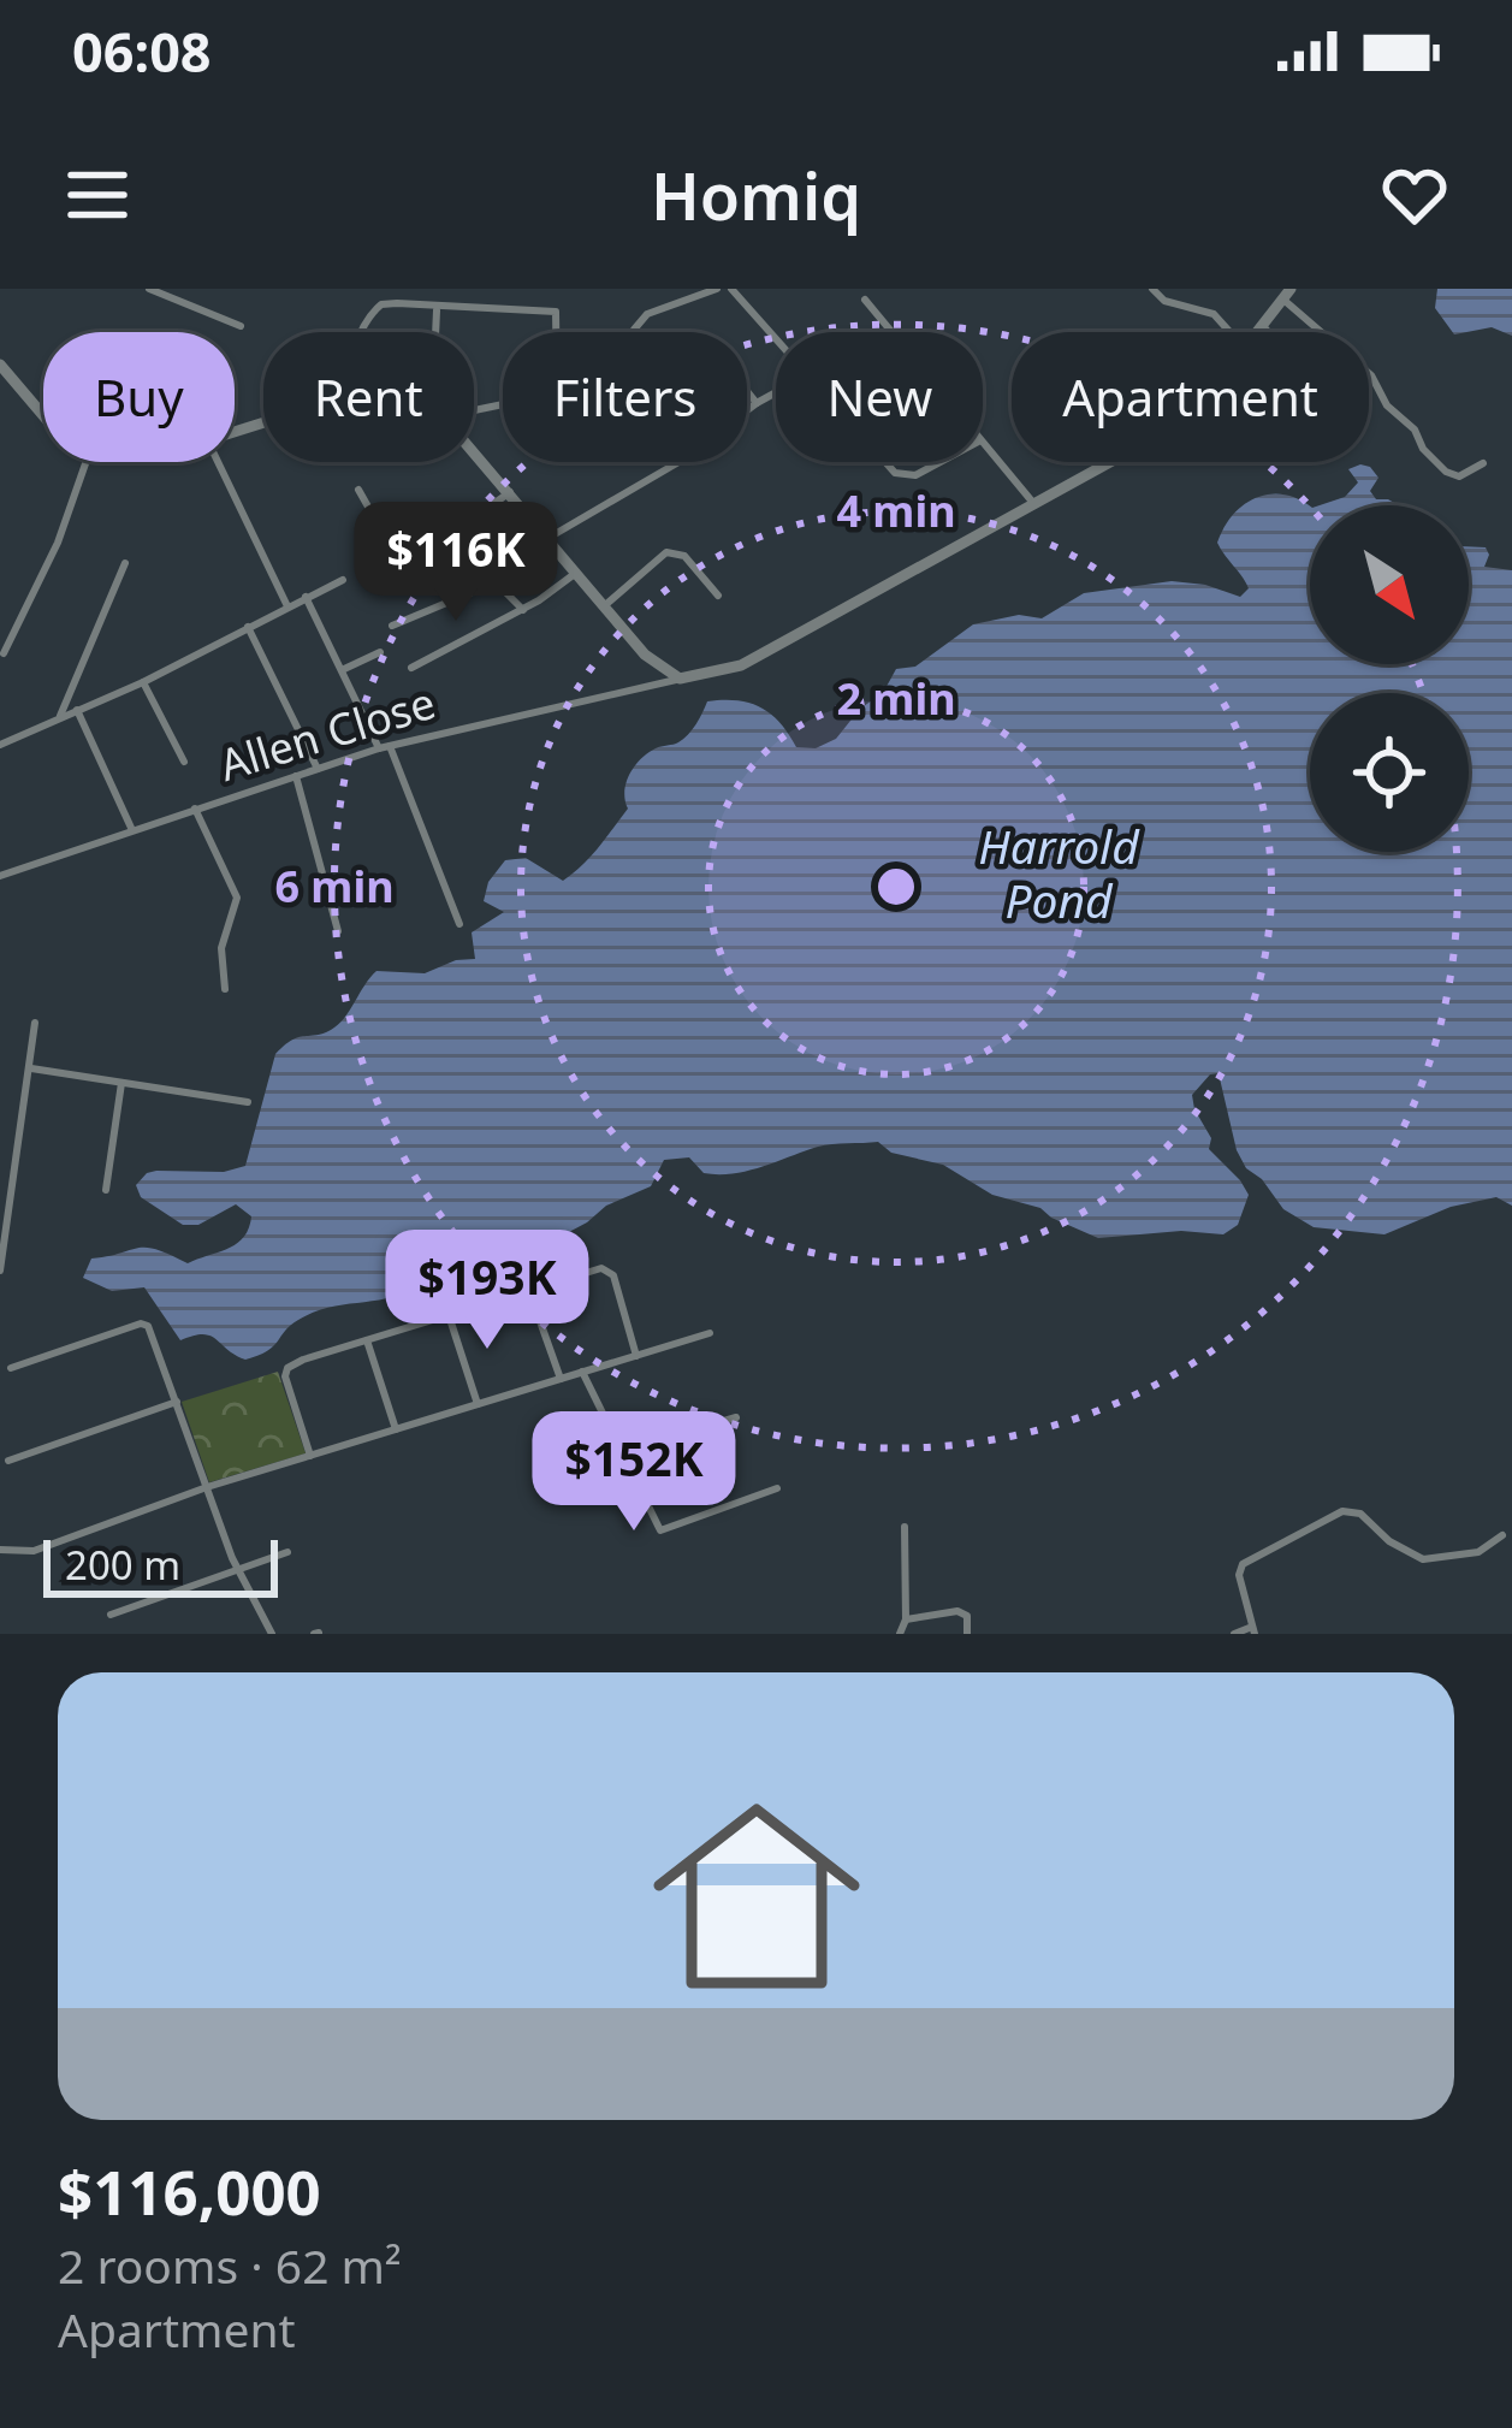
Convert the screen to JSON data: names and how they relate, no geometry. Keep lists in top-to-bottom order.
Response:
{
  "streets": {
    "street": ["Allen Close"]
  },
  "water": ["Harrold Pond"],
  "scale_bar": "200 m",
  "north": "bottom right",
  "page": {
    "status": "06:08",
    "header": "Homiq",
    "chip": [
      "Buy",
      "Rent",
      "Filters",
      "New",
      "Apartment"
    ],
    "price": ["$116K", "$193K", "$152K"],
    "scale": "200 m",
    "list": [
      {
        "name": "$116,000",
        "note": "2 rooms · 62 m² · Apartment"
      }
    ]
  },
  "rings": ["4 min", "2 min", "6 min"]
}
